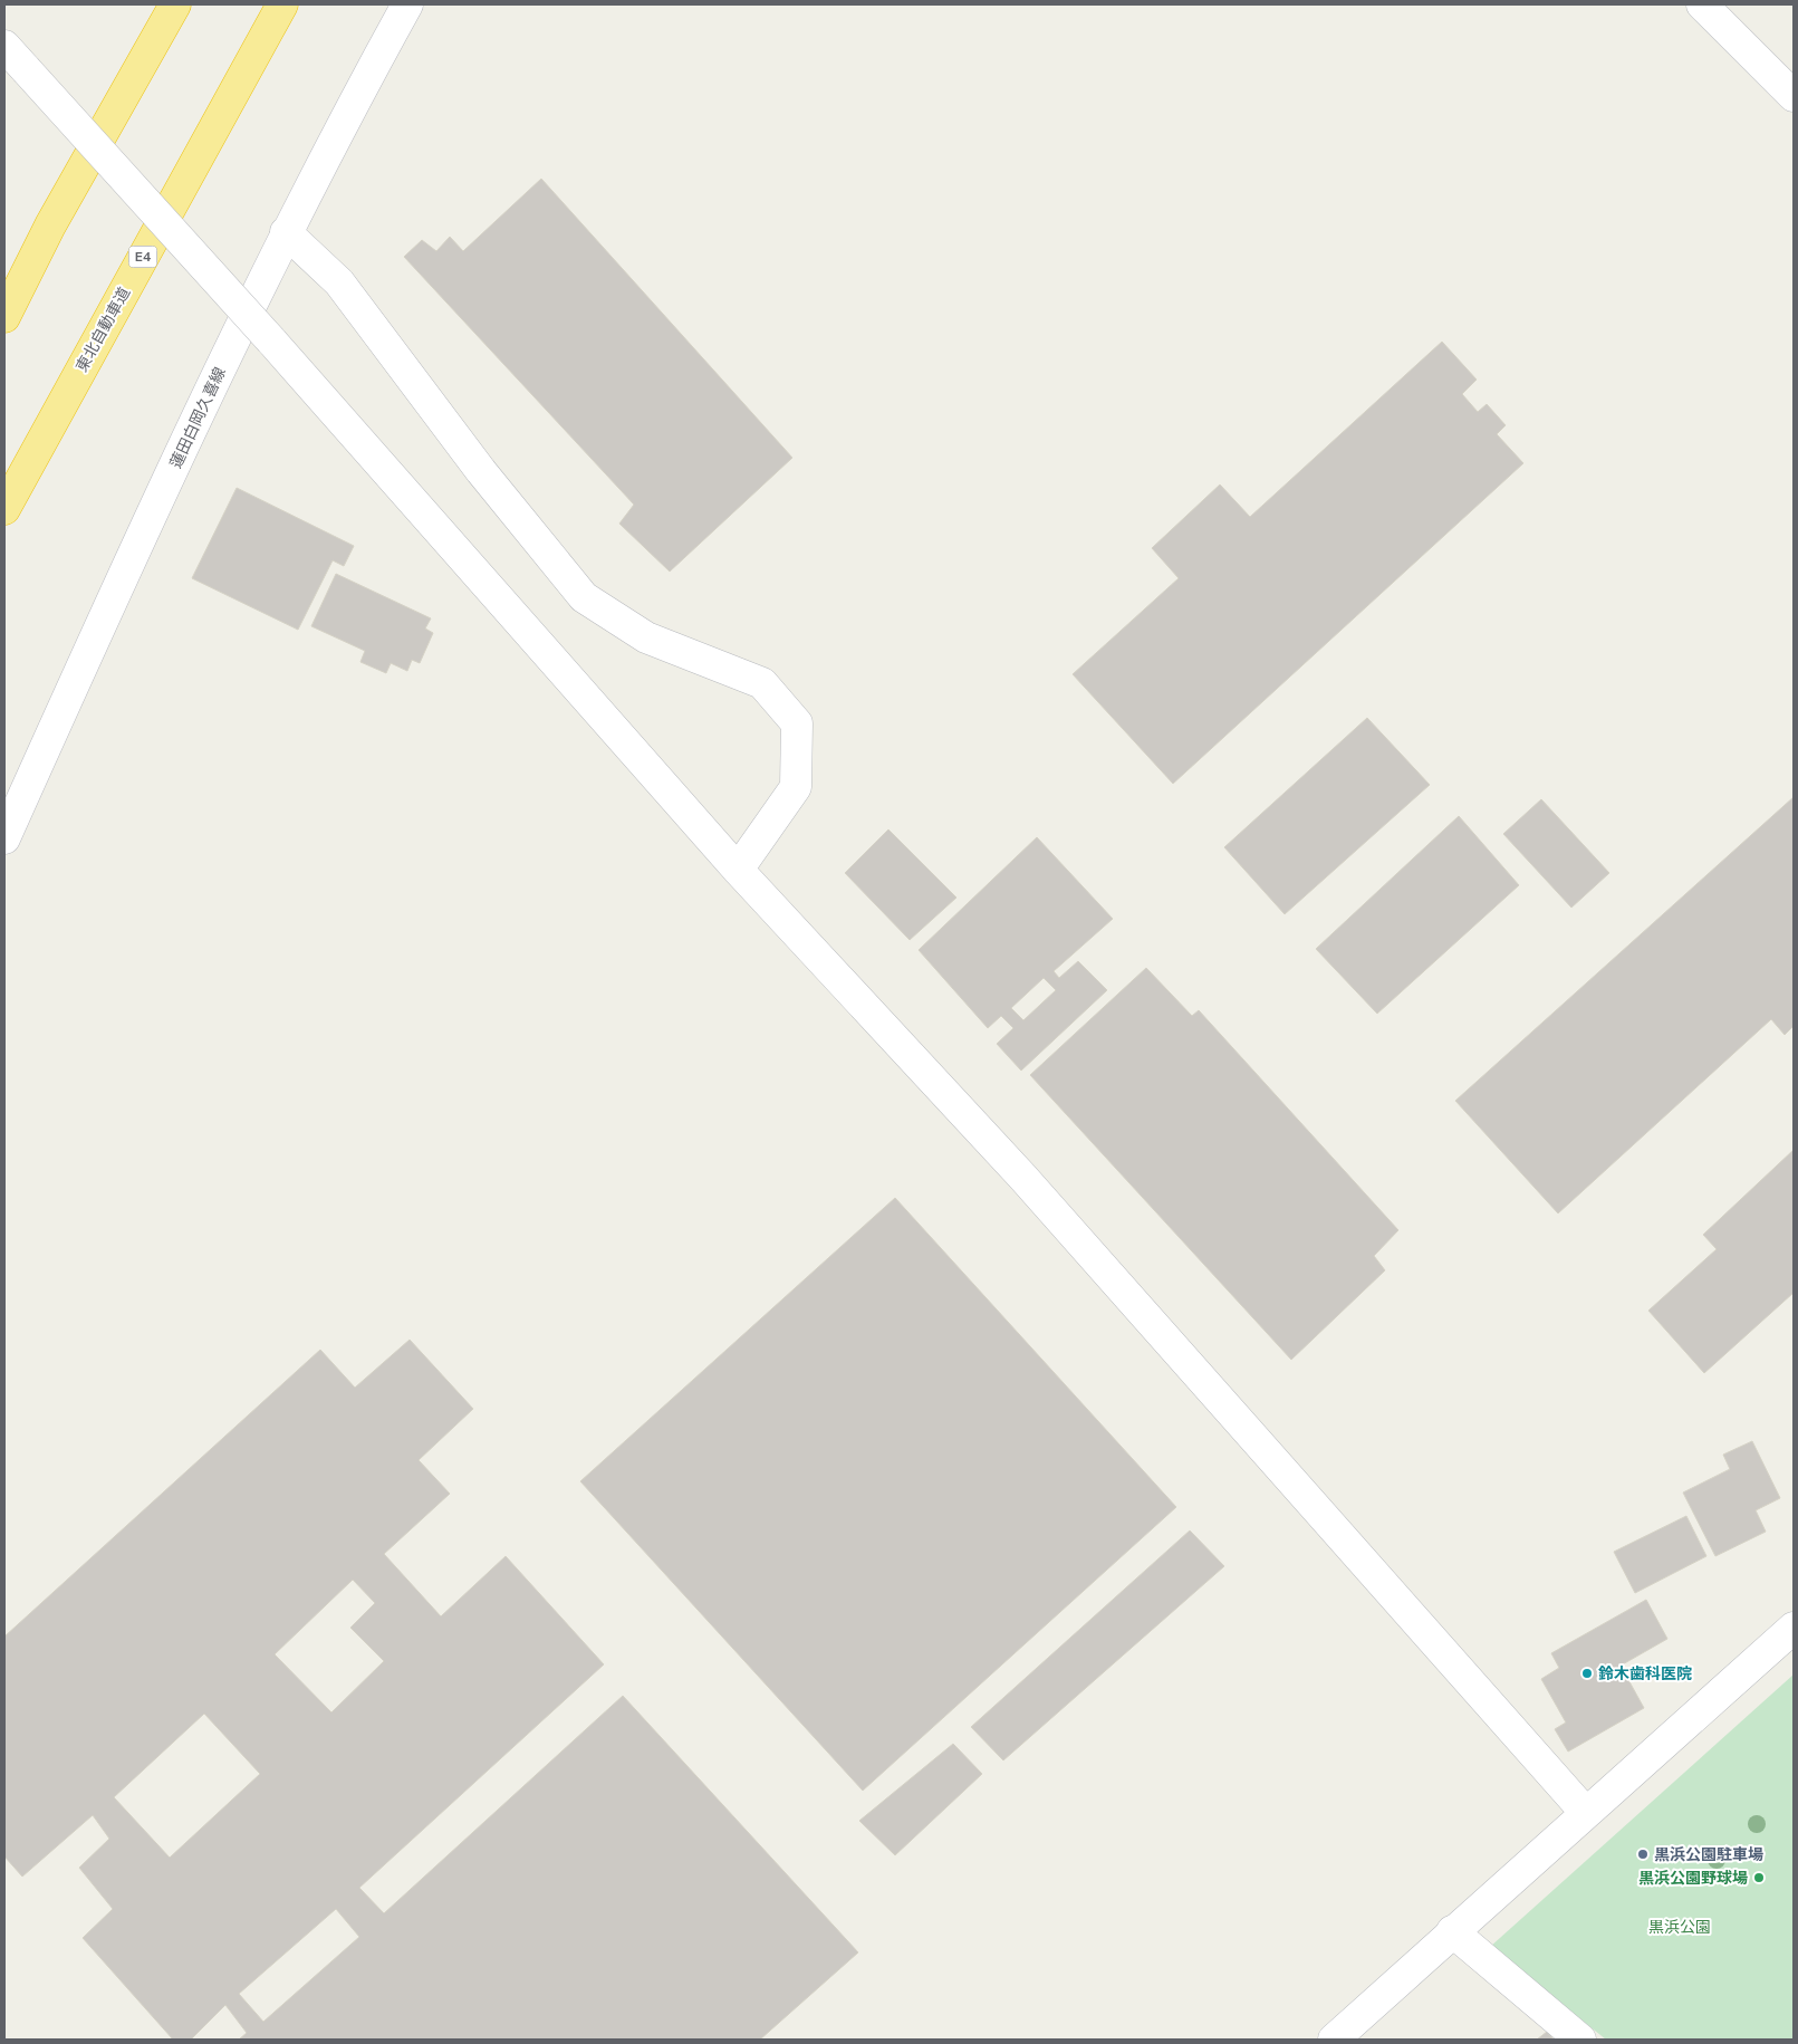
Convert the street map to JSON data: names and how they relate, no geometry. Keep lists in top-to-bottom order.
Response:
{
  "streets": {
    "highway": ["E4", "東北自動車道"],
    "street": ["蓮田白岡久喜線"]
  },
  "parks": ["黒浜公園"],
  "places": ["鈴木歯科医院", "黒浜公園駐車場", "黒浜公園野球場"]
}
